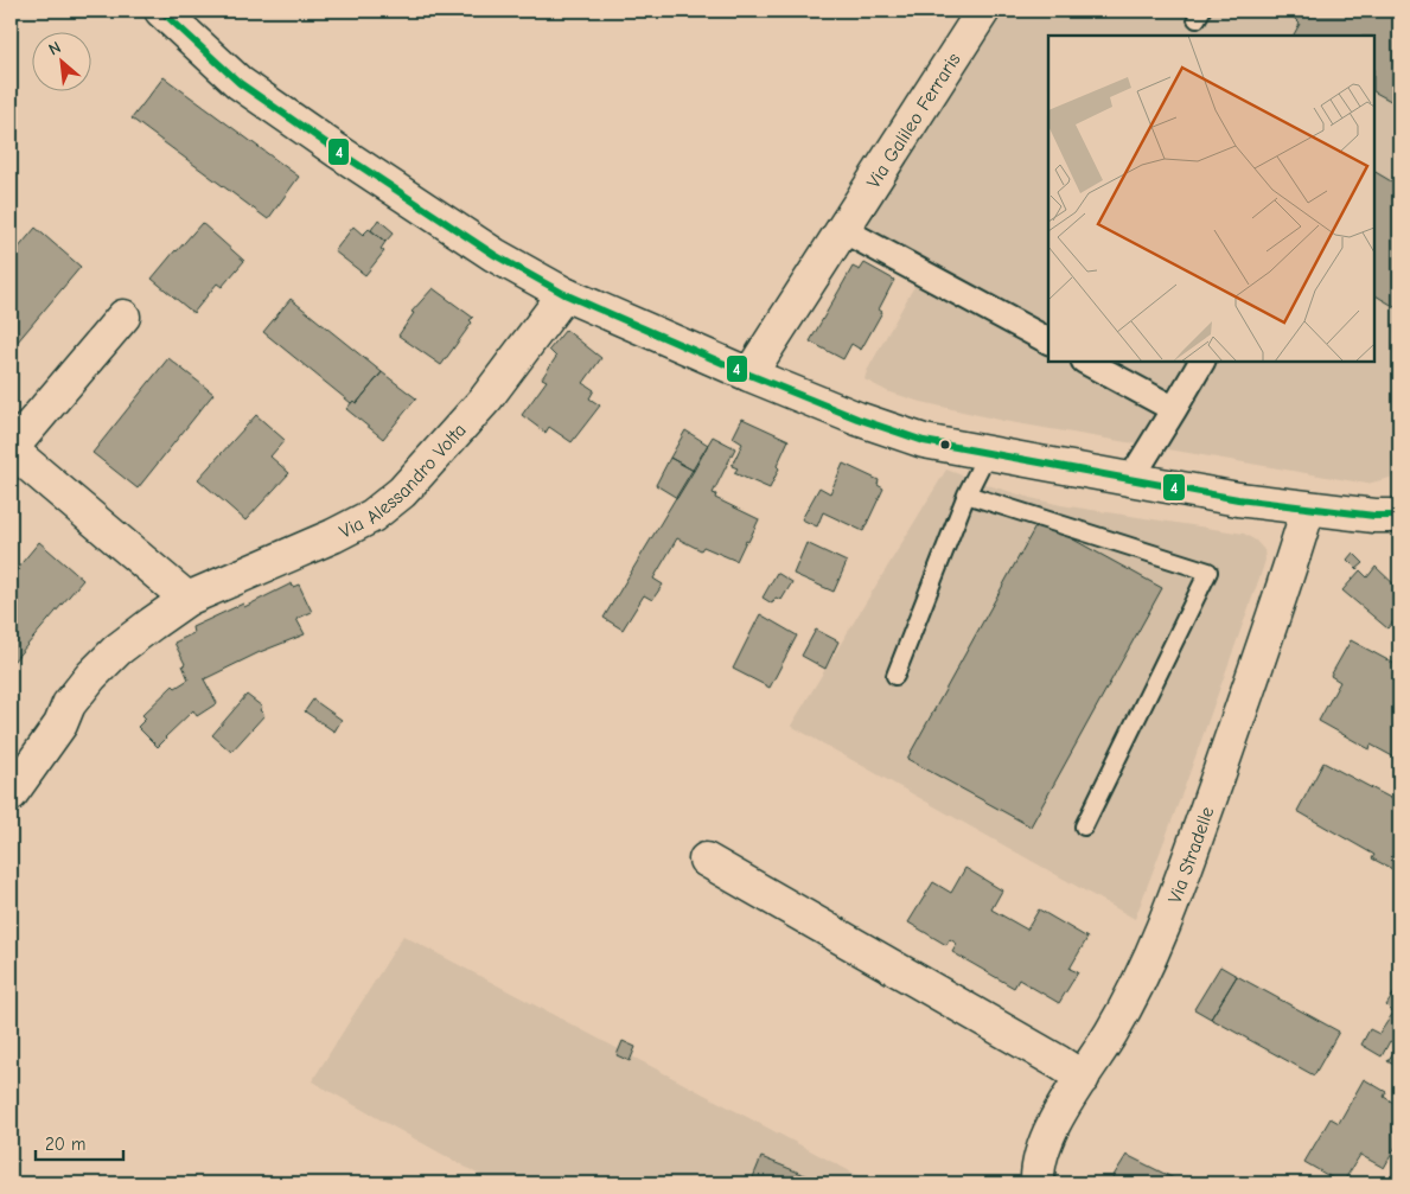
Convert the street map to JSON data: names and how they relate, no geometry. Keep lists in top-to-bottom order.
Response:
{
  "streets": {
    "street": ["Via Galileo Ferraris", "Via Alessandro Volta", "Via Stradelle"]
  },
  "lines": ["transit line 4"],
  "scale_bar": "20 m",
  "north": "top left"
}
